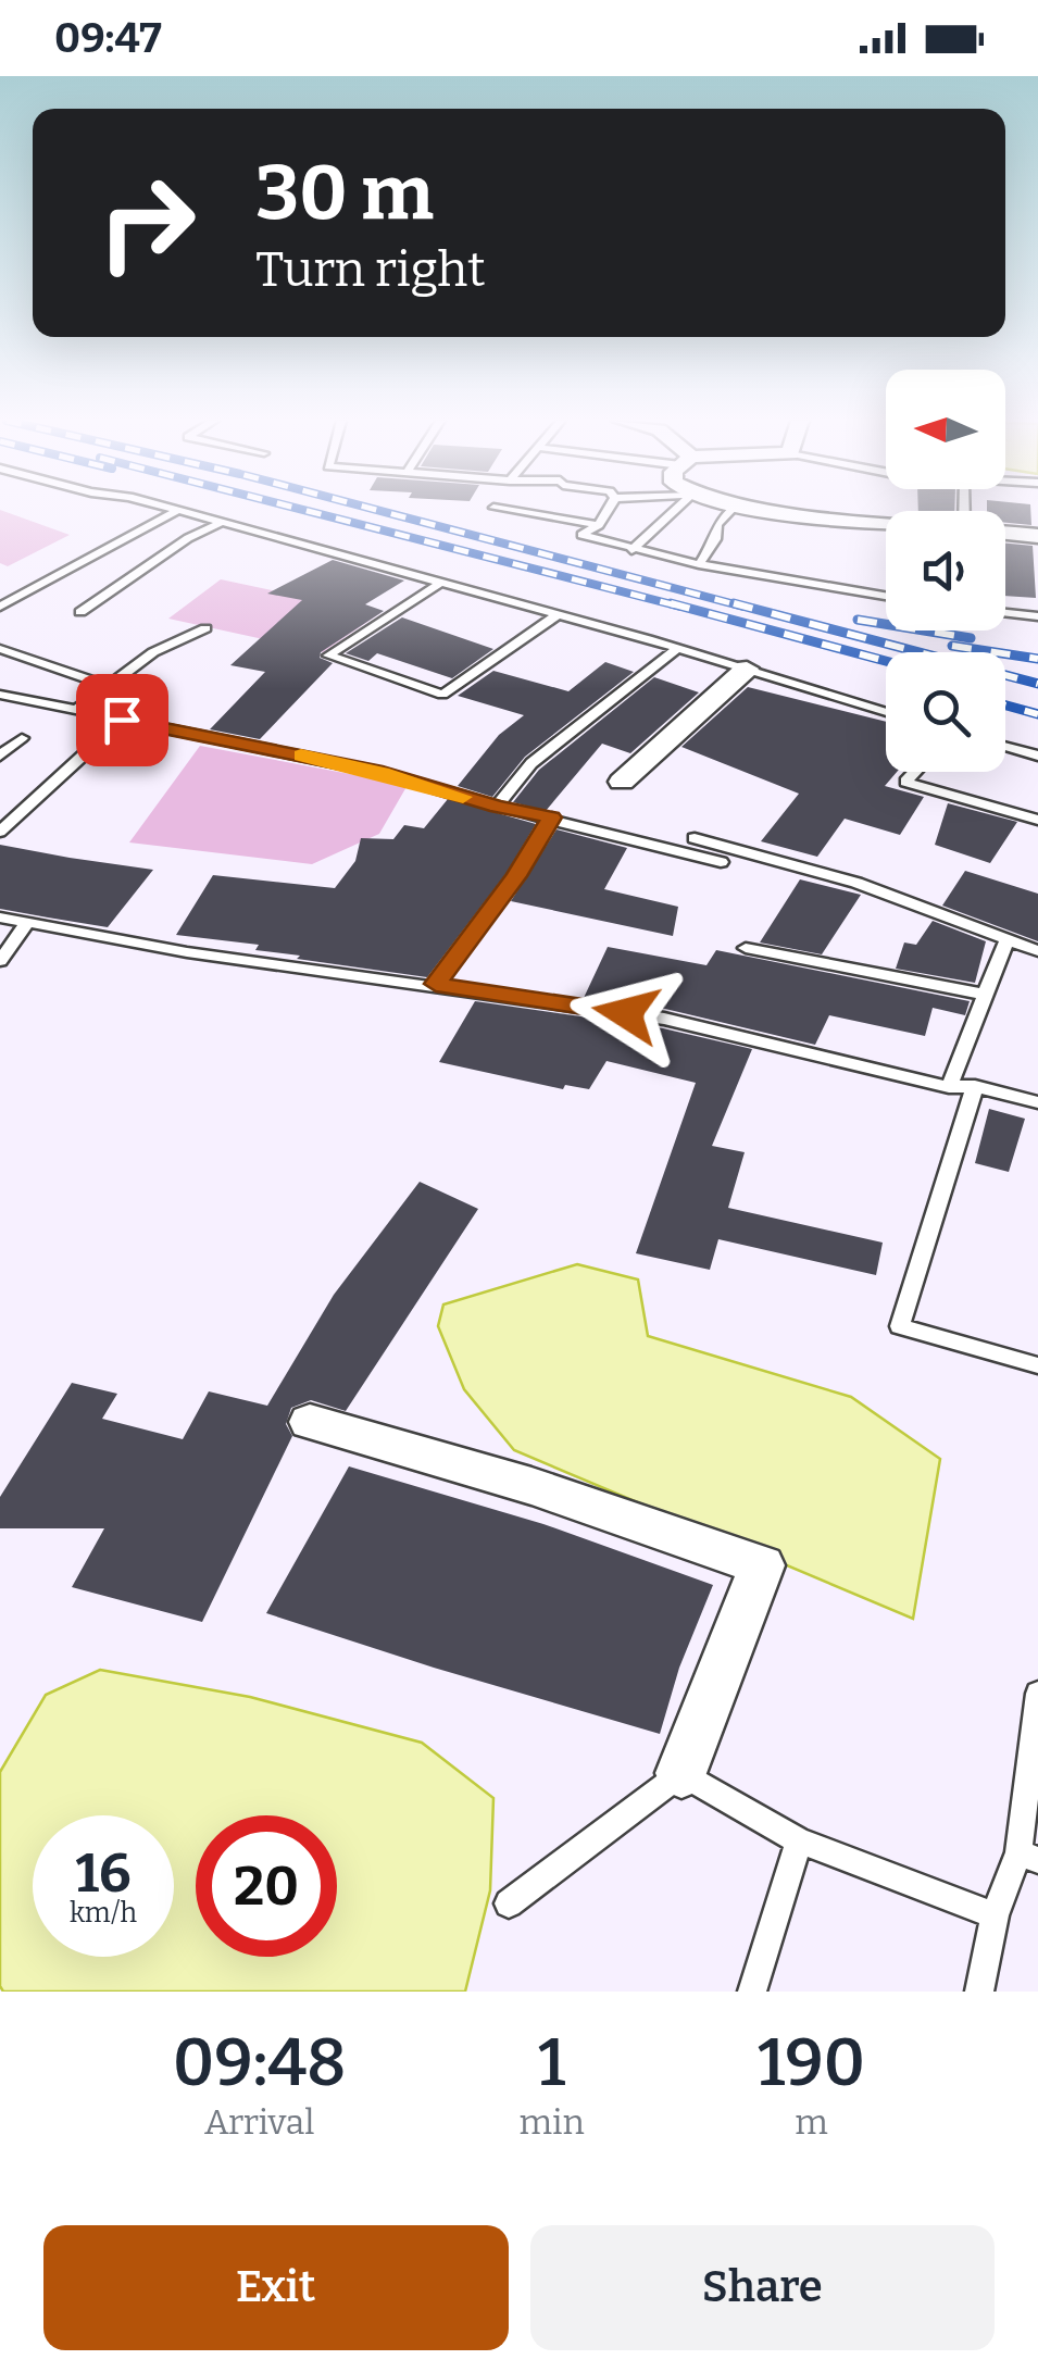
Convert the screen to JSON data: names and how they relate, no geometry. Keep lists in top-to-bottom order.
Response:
{
  "north": "left",
  "page": {
    "status": "09:47",
    "turn": ["30 m", "Turn right"],
    "speed": "16 km/h",
    "limit": "20",
    "eta": [
      "09:48",
      "Arrival",
      "1",
      "min",
      "190",
      "m"
    ],
    "buttons": ["Exit", "Share"]
  }
}
